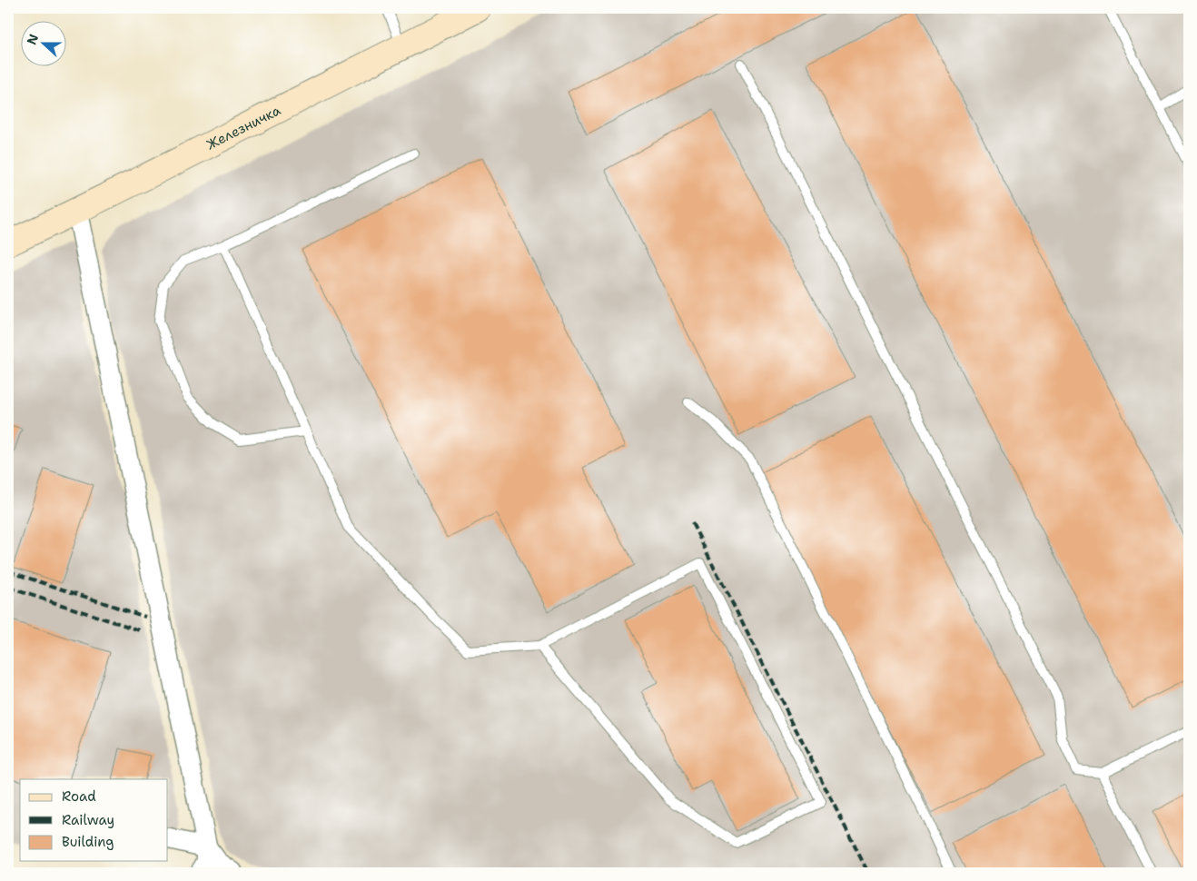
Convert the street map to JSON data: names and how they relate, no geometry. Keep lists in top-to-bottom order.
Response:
{
  "streets": {
    "main road": ["Железничка"]
  },
  "legend": ["Road", "Railway", "Building"],
  "north": "left"
}
